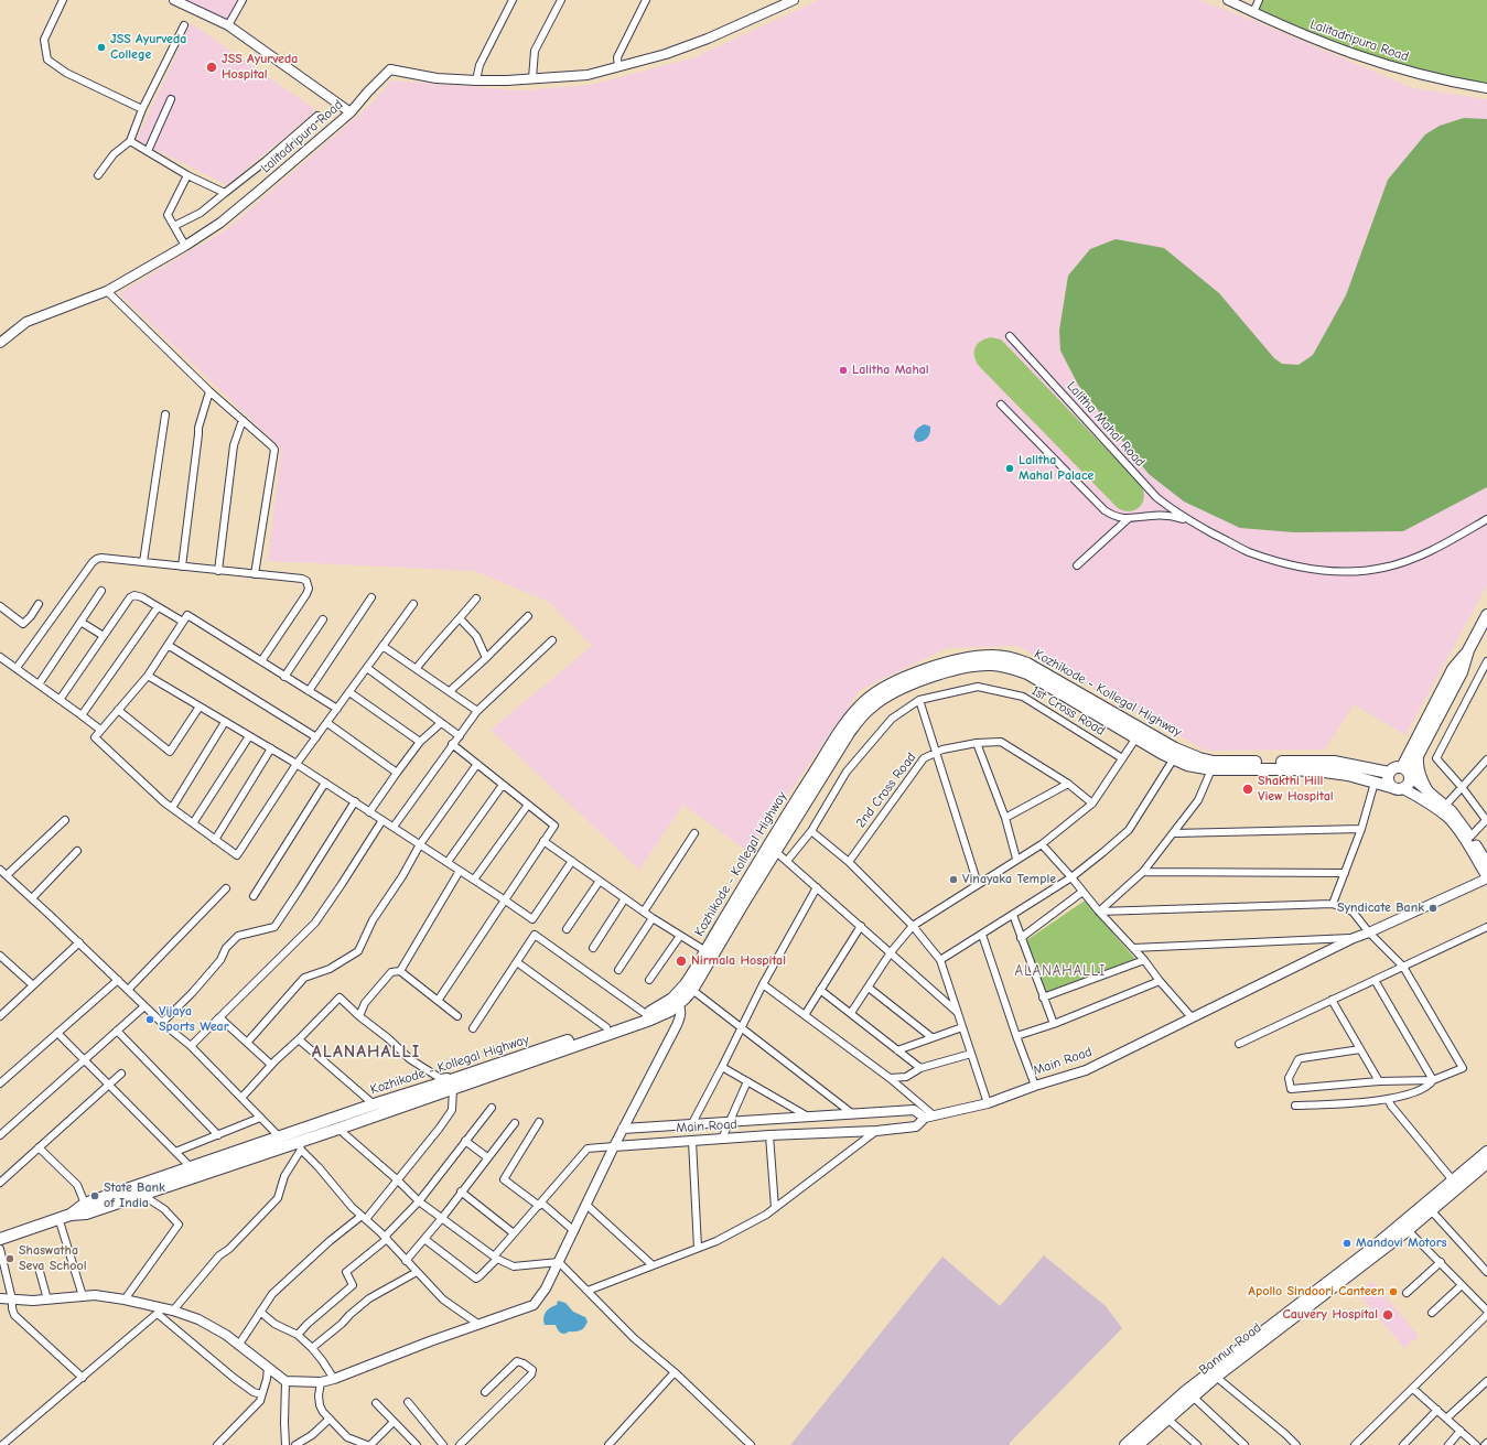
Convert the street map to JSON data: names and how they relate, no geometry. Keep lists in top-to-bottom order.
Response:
{
  "streets": {
    "main road": ["Kozhikode - Kollegal Highway", "Bannur Road"],
    "street": [
      "Lalitadripura Road",
      "Lalitha Mahal Road",
      "1st Cross Road",
      "2nd Cross Road",
      "Main Road"
    ]
  },
  "districts": ["ALANAHALLI", "ALANAHALLI"],
  "places": [
    "JSS Ayurveda College",
    "JSS Ayurveda Hospital",
    "Lalitha Mahal",
    "Lalitha Mahal Palace",
    "Shakthi Hill View Hospital",
    "Vinayaka Temple",
    "Syndicate Bank",
    "Nirmala Hospital",
    "Vijaya Sports Wear",
    "State Bank of India",
    "Mandovi Motors",
    "Shaswatha Seva School",
    "Apollo Sindoori Canteen",
    "Cauvery Hospital"
  ]
}
